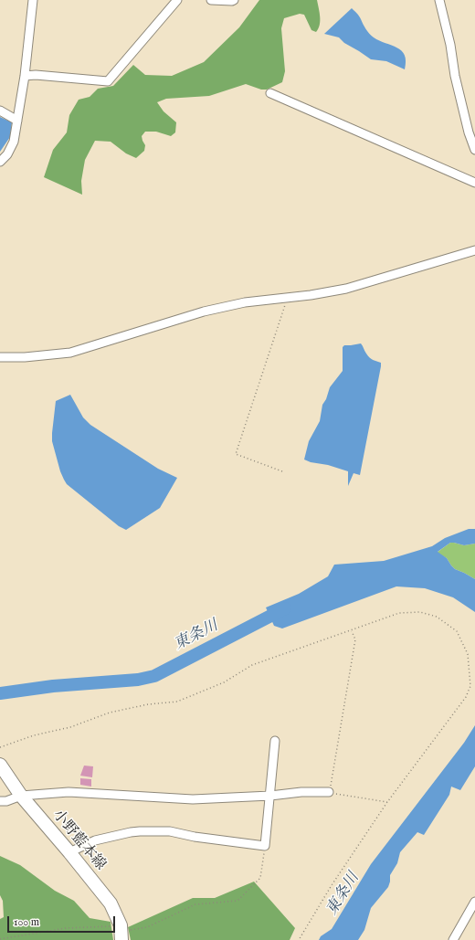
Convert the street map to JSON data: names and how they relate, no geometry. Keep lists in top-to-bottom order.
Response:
{
  "streets": {
    "main road": ["小野藍本線"]
  },
  "water": ["東条川"],
  "scale_bar": "100 m"
}
